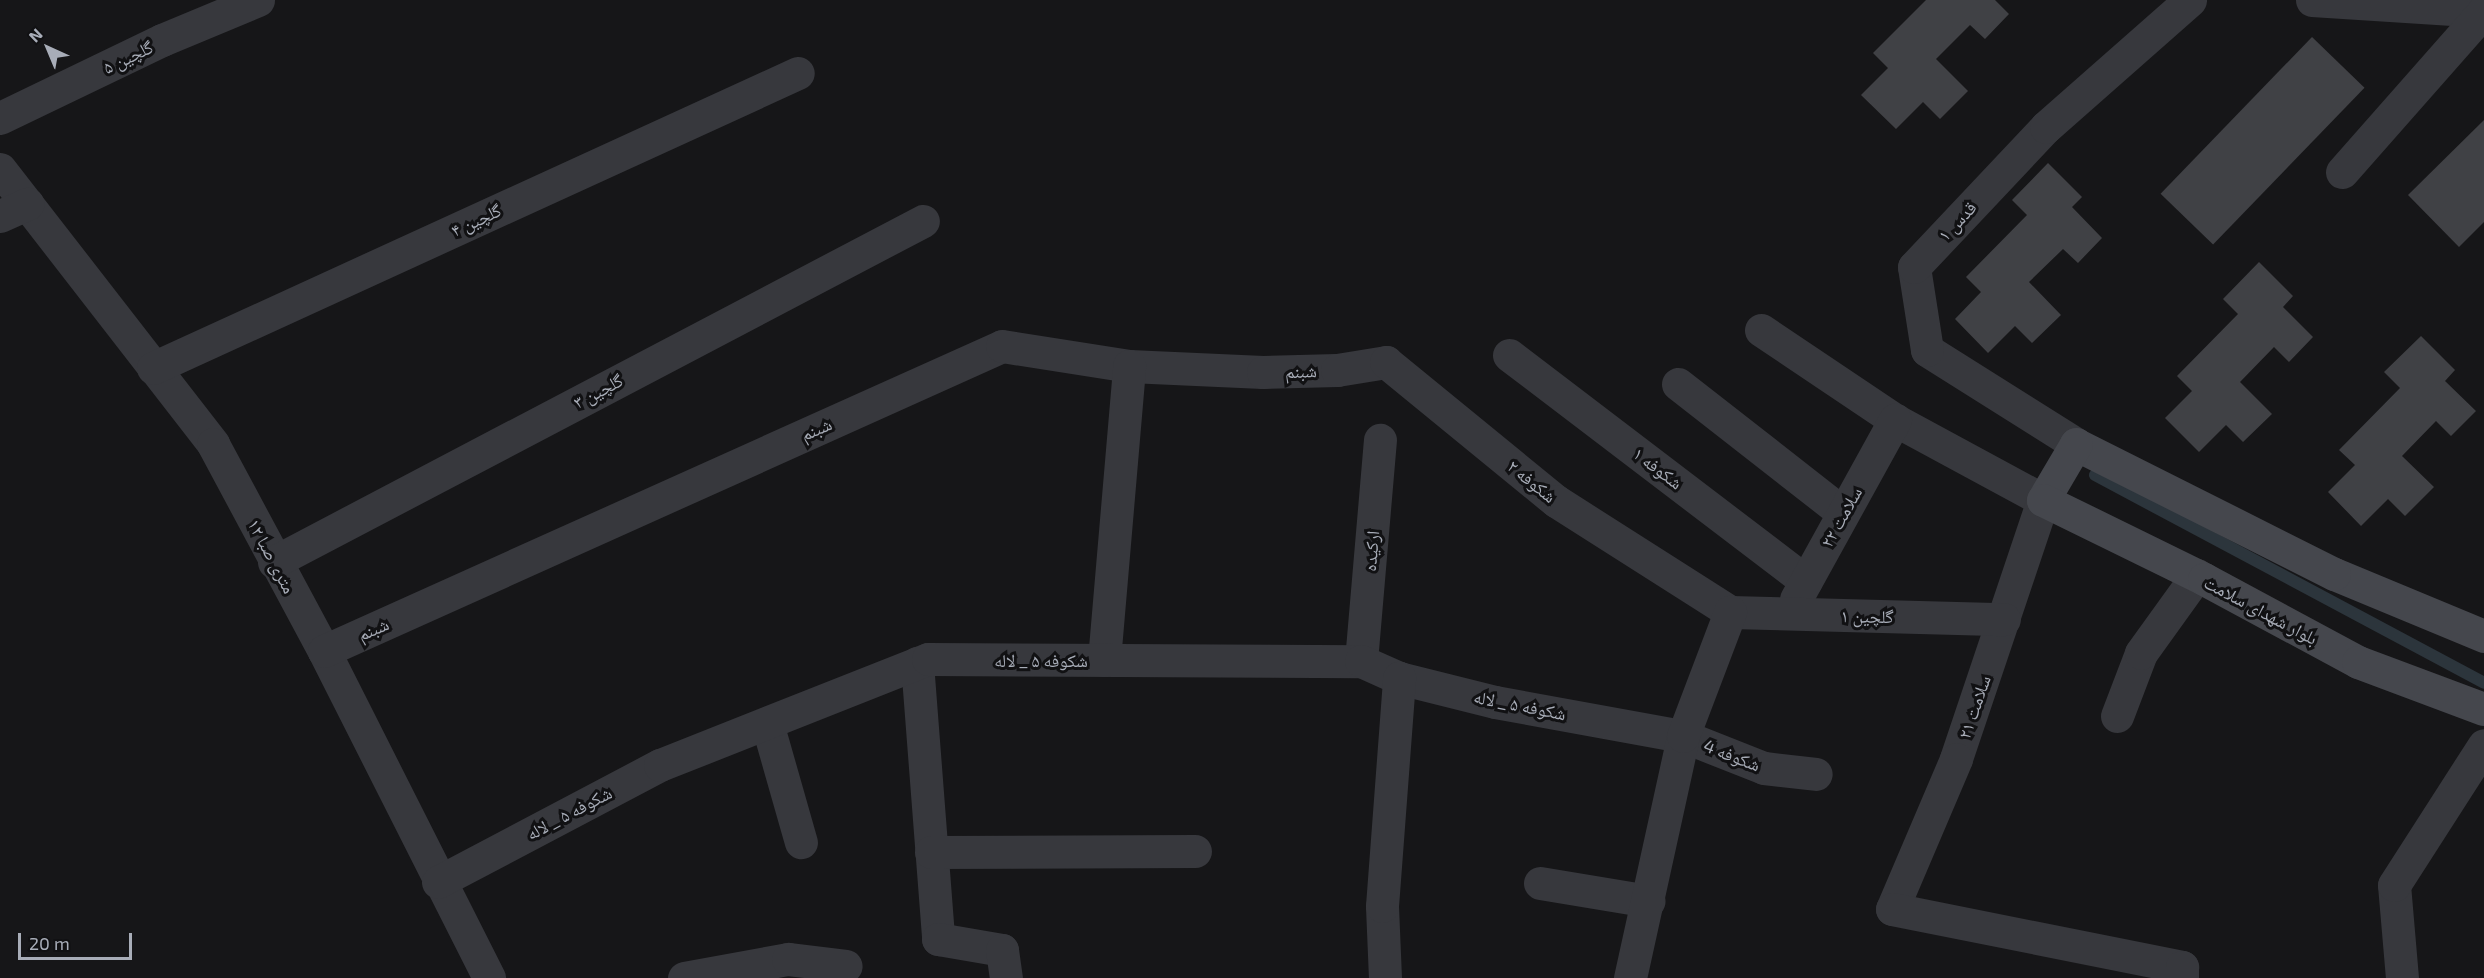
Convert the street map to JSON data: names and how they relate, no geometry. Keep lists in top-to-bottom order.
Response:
{
  "streets": {
    "street": [
      "گلچین ۵",
      "گلچین ۴",
      "قدس ۱",
      "شبنم",
      "گلچین ۳",
      "شکوفه ۱",
      "شکوفه ۲",
      "سلامت ۲۲",
      "ارکیده",
      "۱۲ متری صبا",
      "بلوار شهدای سلامت",
      "گلچین ۱",
      "شکوفه ۵ _ لاله",
      "سلامت ۲۱",
      "شکوفه 4"
    ]
  },
  "crossings": [
    ["گلچین ۴", "۱۲ متری صبا"],
    ["شبنم", "شکوفه ۲"],
    ["شبنم", "۱۲ متری صبا"],
    ["گلچین ۳", "۱۲ متری صبا"],
    ["شکوفه ۱", "سلامت ۲۲"],
    ["شکوفه ۲", "گلچین ۱"],
    ["سلامت ۲۲", "گلچین ۱"],
    ["ارکیده", "شکوفه ۵ _ لاله"],
    ["۱۲ متری صبا", "شکوفه ۵ _ لاله"],
    ["بلوار شهدای سلامت", "سلامت ۲۱"],
    ["گلچین ۱", "سلامت ۲۱"],
    ["شکوفه ۵ _ لاله", "شکوفه 4"]
  ],
  "scale_bar": "20 m",
  "north": "top left"
}
